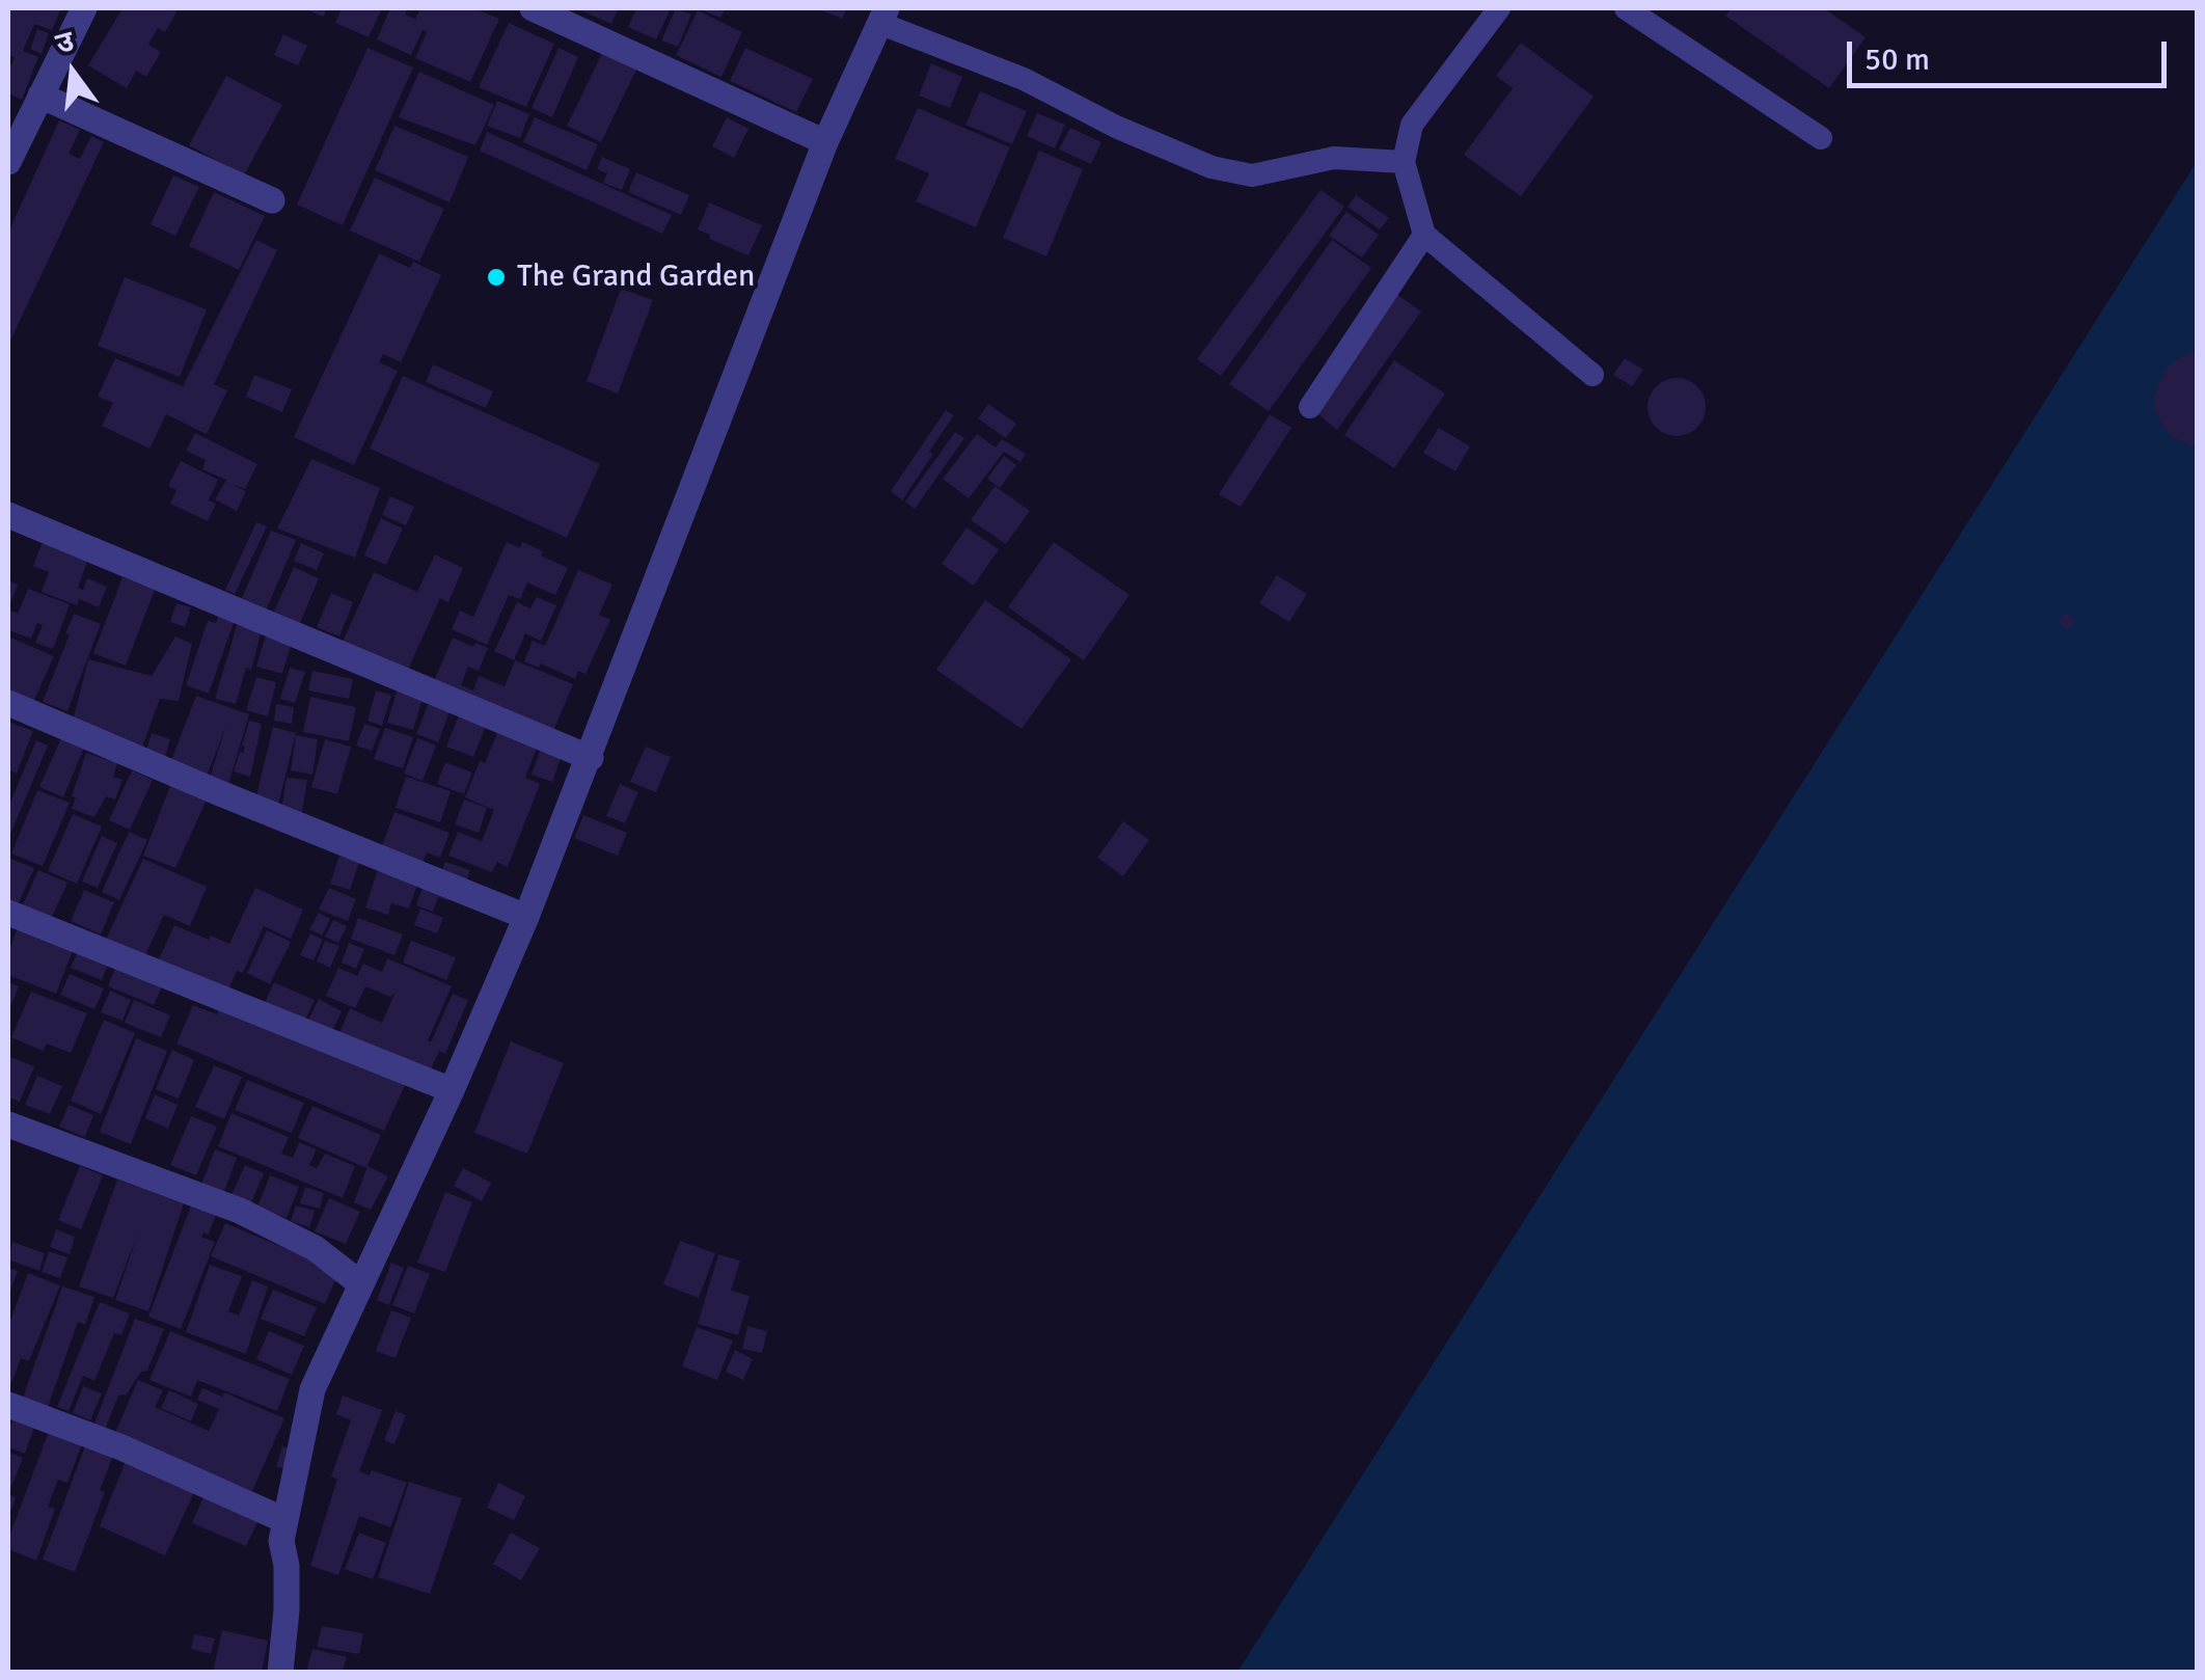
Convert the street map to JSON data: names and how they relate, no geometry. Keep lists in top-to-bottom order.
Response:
{
  "places": ["The Grand Garden"],
  "scale_bar": "50 m",
  "north": "top"
}
